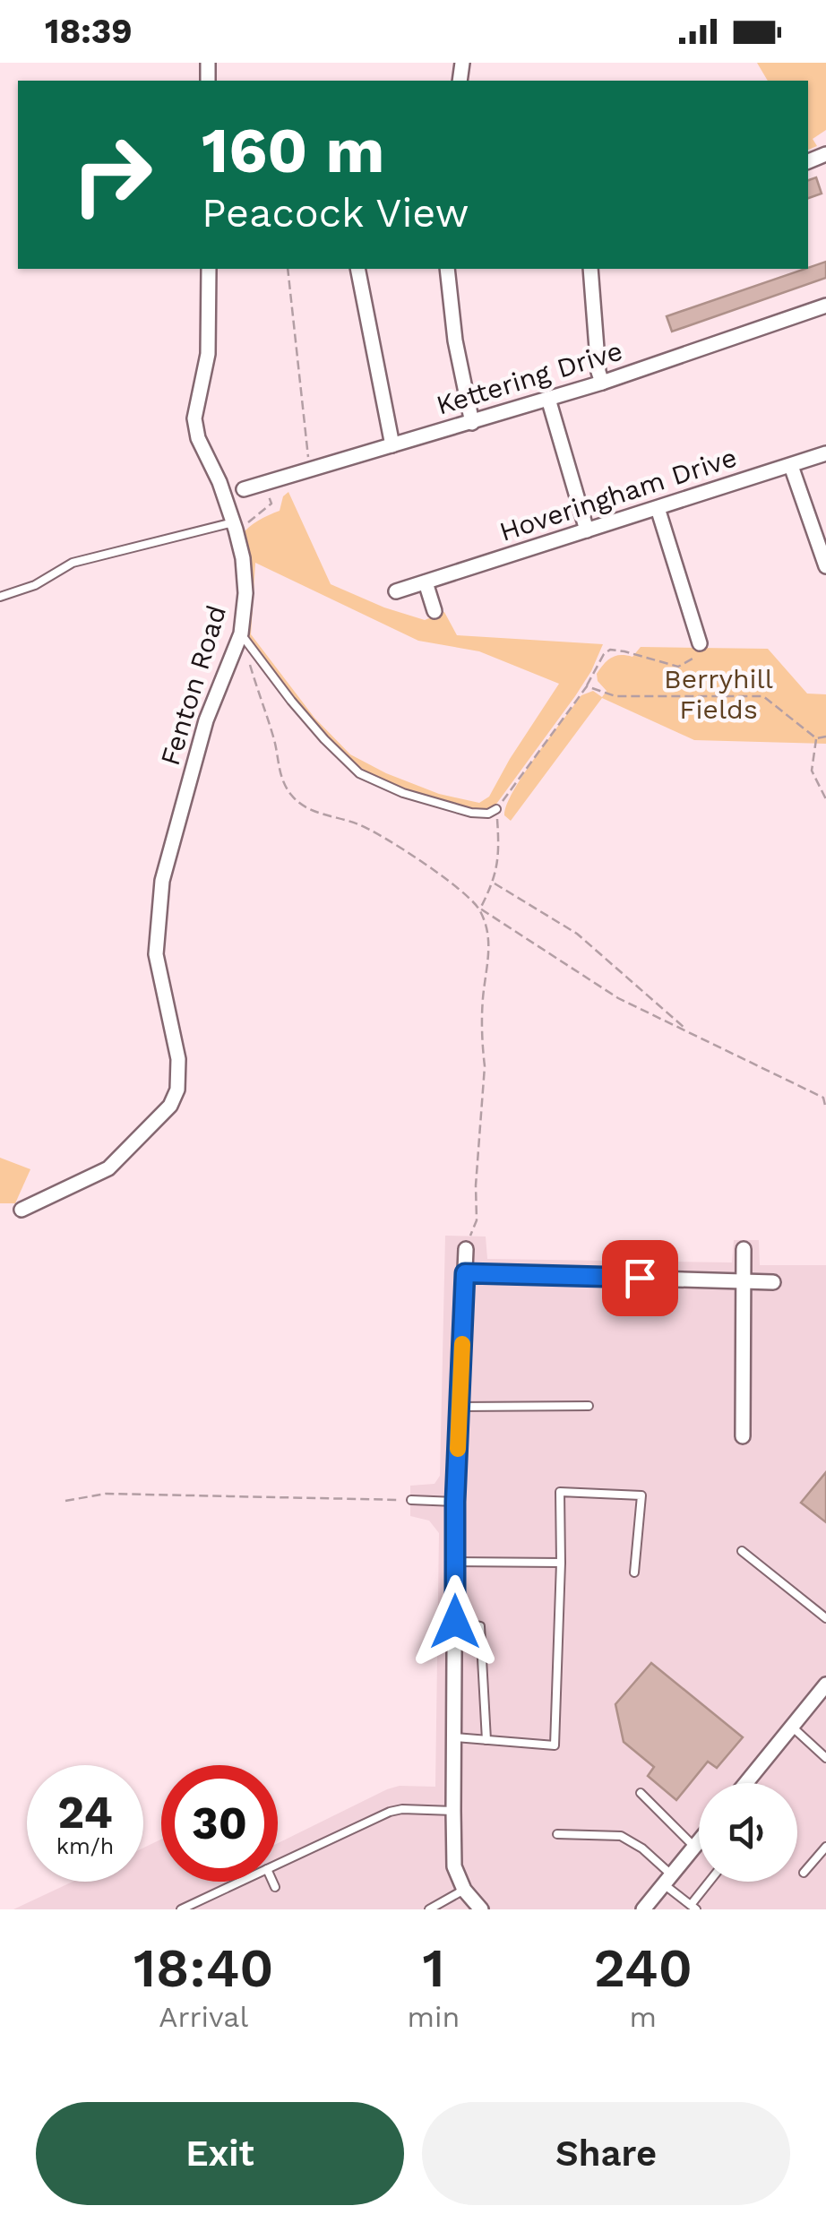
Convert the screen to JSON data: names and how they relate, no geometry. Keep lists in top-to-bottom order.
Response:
{
  "streets": {
    "street": ["Kettering Drive", "Hoveringham Drive", "Fenton Road"]
  },
  "parks": ["Berryhill Fields"],
  "page": {
    "status": "18:39",
    "turn": ["160 m", "Peacock View"],
    "speed": "24 km/h",
    "limit": "30",
    "eta": [
      "18:40",
      "Arrival",
      "1",
      "min",
      "240",
      "m"
    ],
    "buttons": ["Exit", "Share"]
  }
}
